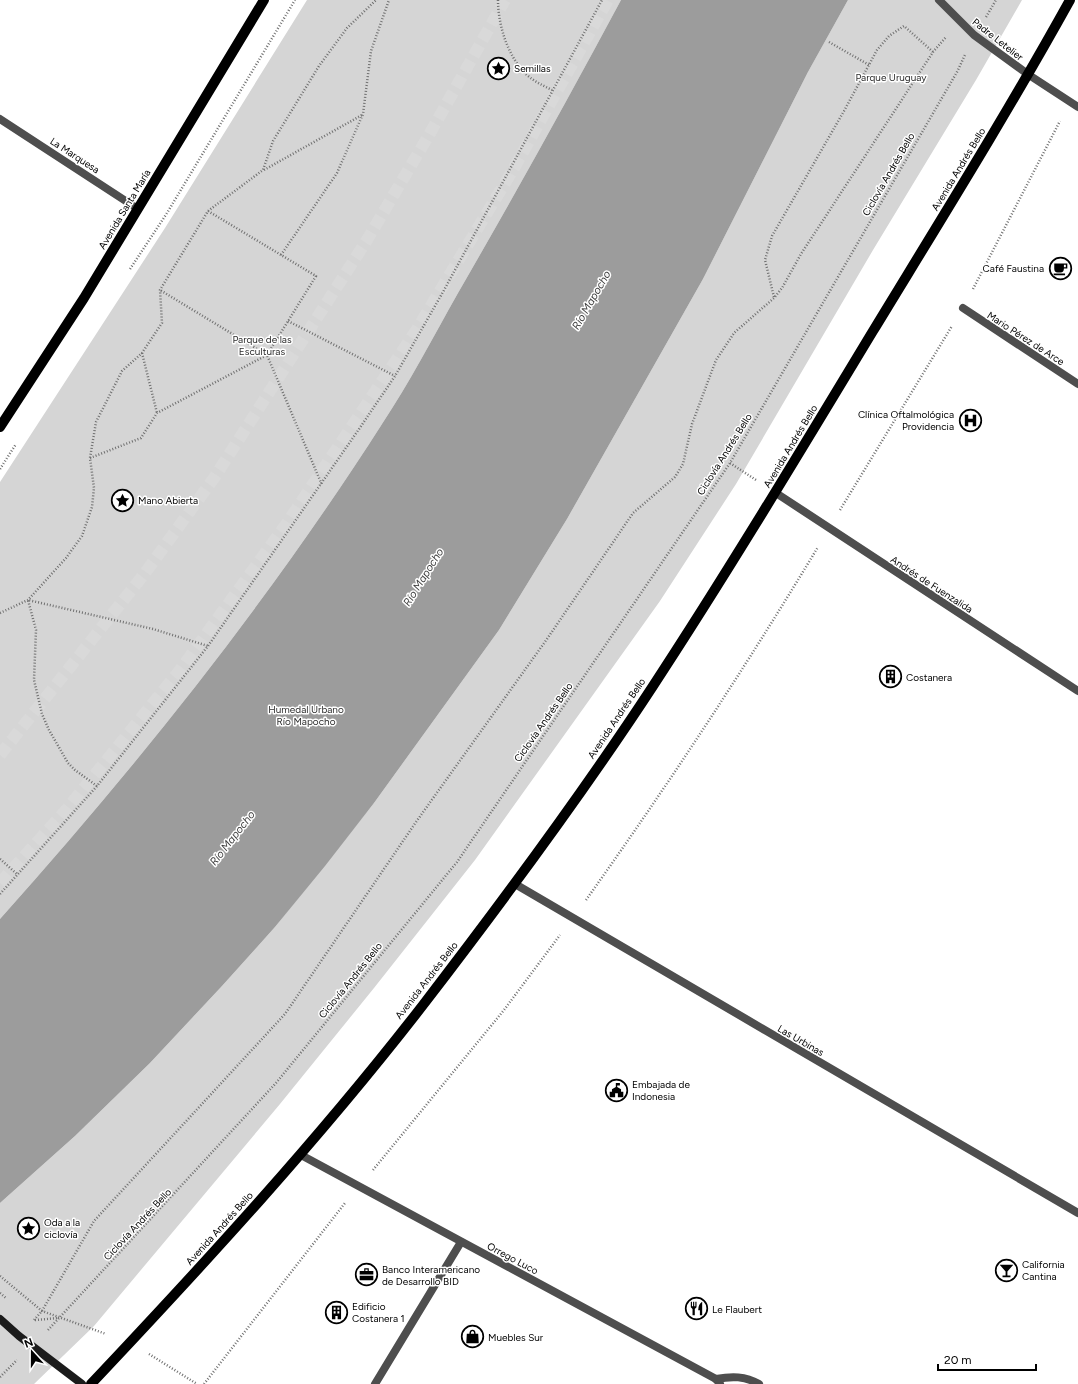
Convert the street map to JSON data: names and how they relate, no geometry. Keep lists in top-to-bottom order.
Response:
{
  "streets": {
    "main road": ["Avenida Andrés Bello", "Avenida Santa María"],
    "street": [
      "Padre Letelier",
      "La Marquesa",
      "Mario Pérez de Arce",
      "Andrés de Fuenzalida",
      "Las Urbinas",
      "Orrego Luco"
    ],
    "path": ["Ciclovía Andrés Bello"]
  },
  "crossings": [
    ["Padre Letelier", "Avenida Andrés Bello"],
    ["Padre Letelier", "Ciclovía Andrés Bello"],
    ["La Marquesa", "Avenida Santa María"],
    ["Avenida Andrés Bello", "Andrés de Fuenzalida"],
    ["Avenida Andrés Bello", "Las Urbinas"],
    ["Avenida Andrés Bello", "Orrego Luco"]
  ],
  "water": ["Río Mapocho"],
  "parks": ["Parque Uruguay", "Parque de las Esculturas", "Humedal Urbano Río Mapocho"],
  "places": {
    "place": ["Semillas", "Mano Abierta", "Oda a la ciclovía"],
    "cafe": ["Café Faustina"],
    "hospital": ["Clínica Oftalmológica Providencia"],
    "building": ["Costanera", "Edificio Costanera 1"],
    "public building": ["Embajada de Indonesia"],
    "bar": ["California Cantina"],
    "office": ["Banco Interamericano de Desarrollo BID"],
    "restaurant": ["Le Flaubert"],
    "shop": ["Muebles Sur"]
  },
  "scale_bar": "20 m",
  "north": "top"
}
